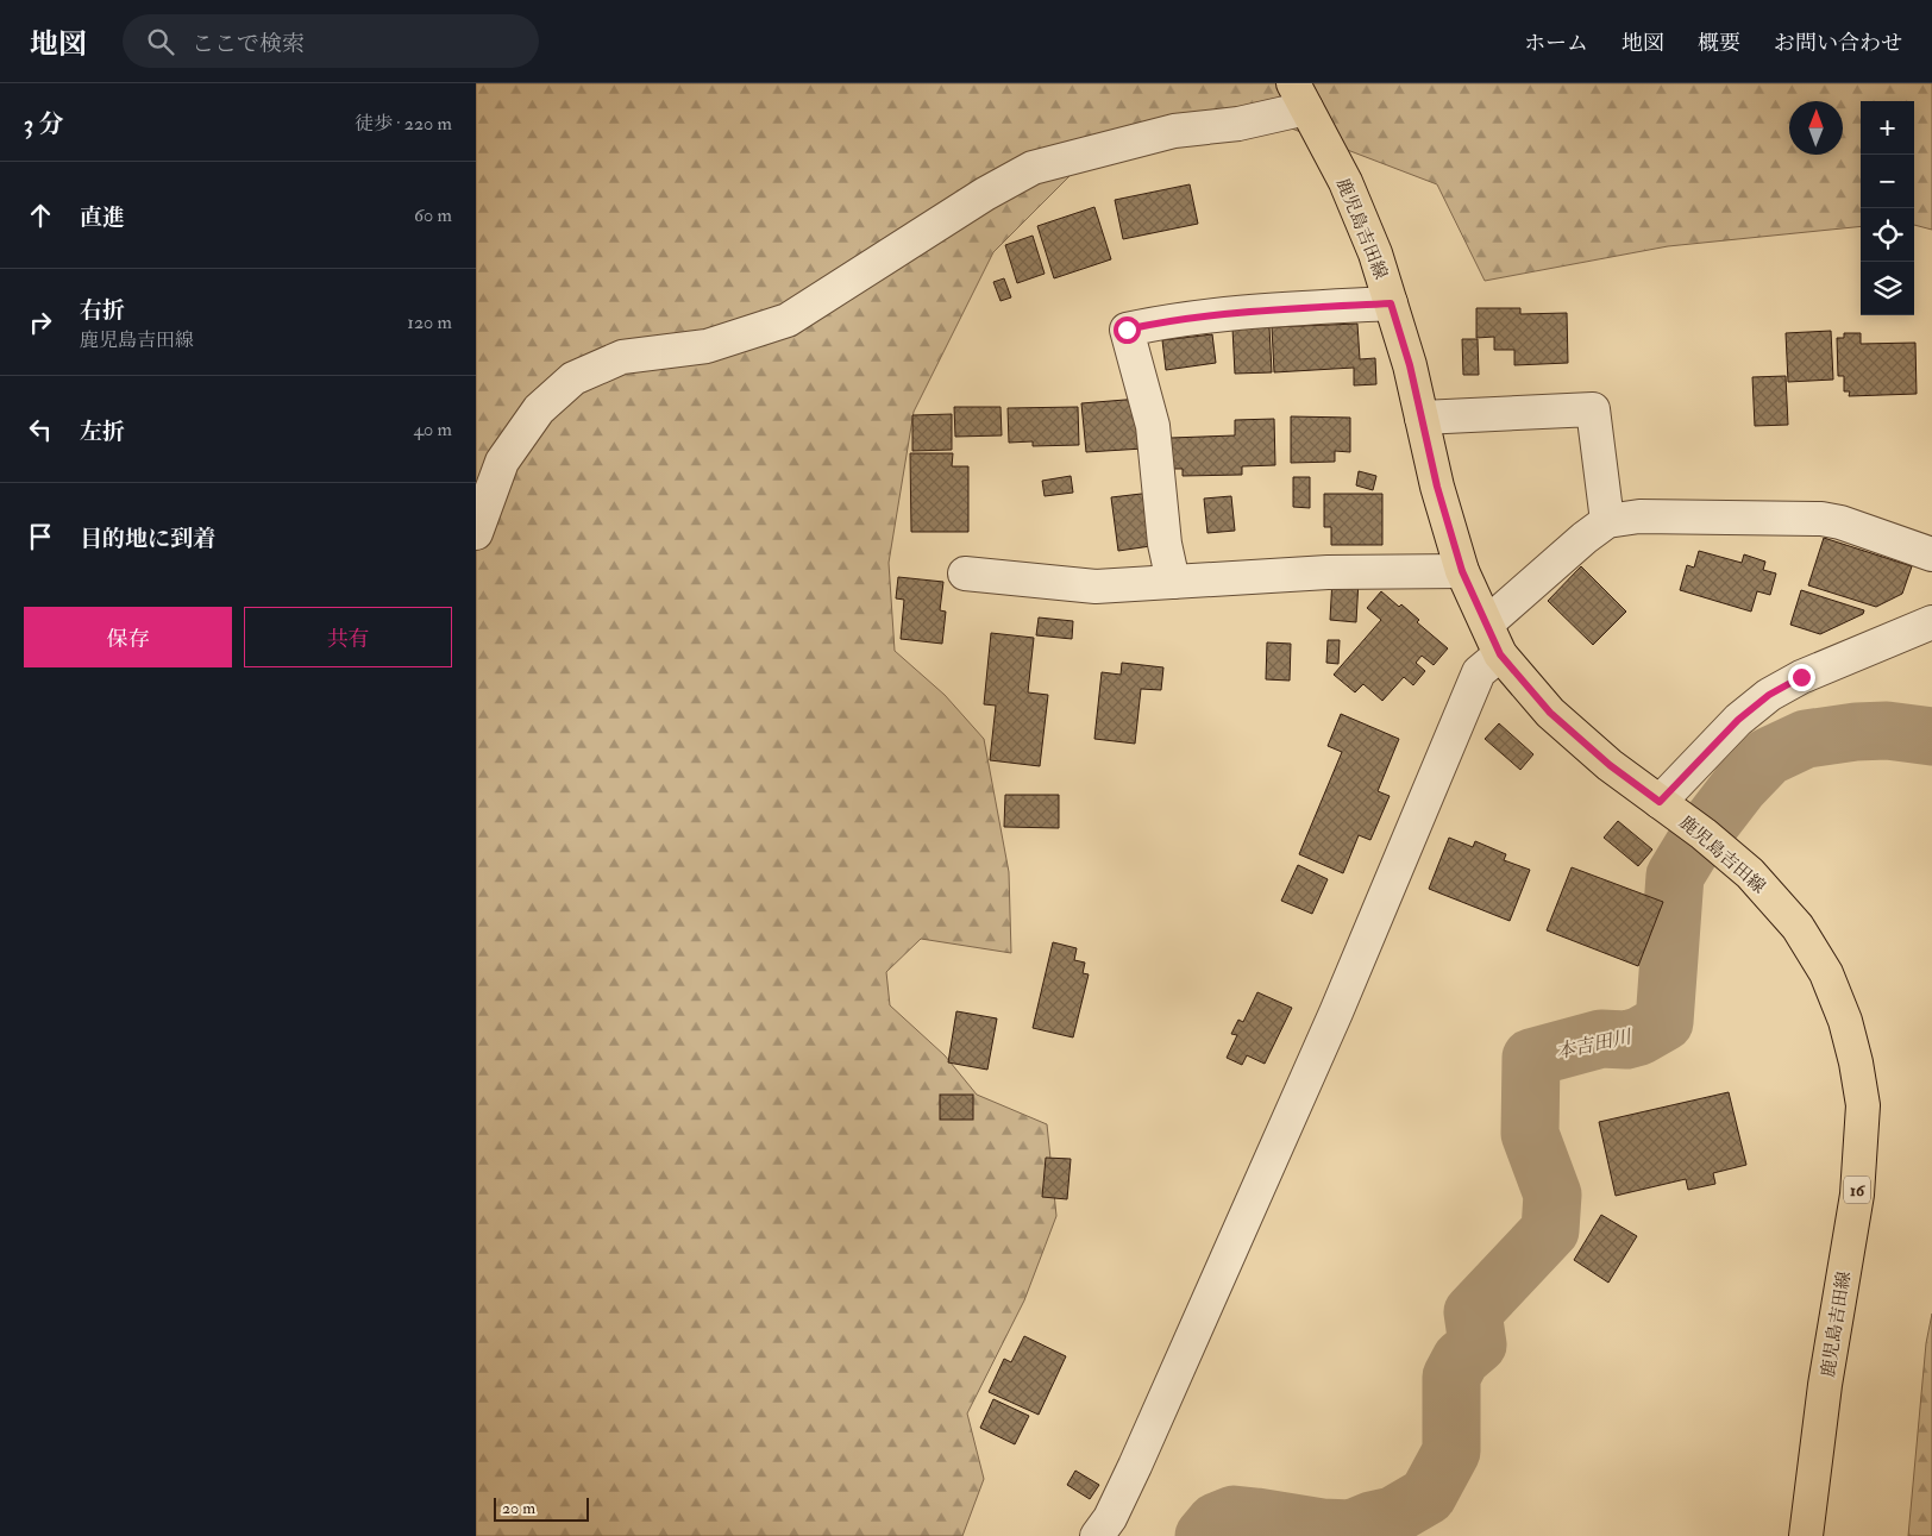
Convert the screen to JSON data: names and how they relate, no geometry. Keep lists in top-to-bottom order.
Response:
{
  "streets": {
    "main road": ["鹿児島吉田線", "16"]
  },
  "water": ["本吉田川"],
  "scale_bar": "20 m",
  "north": "top",
  "page": {
    "header": "地図",
    "search": "ここで検索",
    "nav": [
      "ホーム",
      "地図",
      "概要",
      "お問い合わせ"
    ],
    "heading": ["3 分", "徒歩 · 220 m"],
    "map_buttons": ["+", "−"],
    "list": [
      ["直進", "60 m"],
      ["右折", "鹿児島吉田線", "120 m"],
      ["左折", "40 m"],
      "目的地に到着"
    ],
    "buttons": ["保存", "共有"],
    "scale": "20 m"
  }
}
